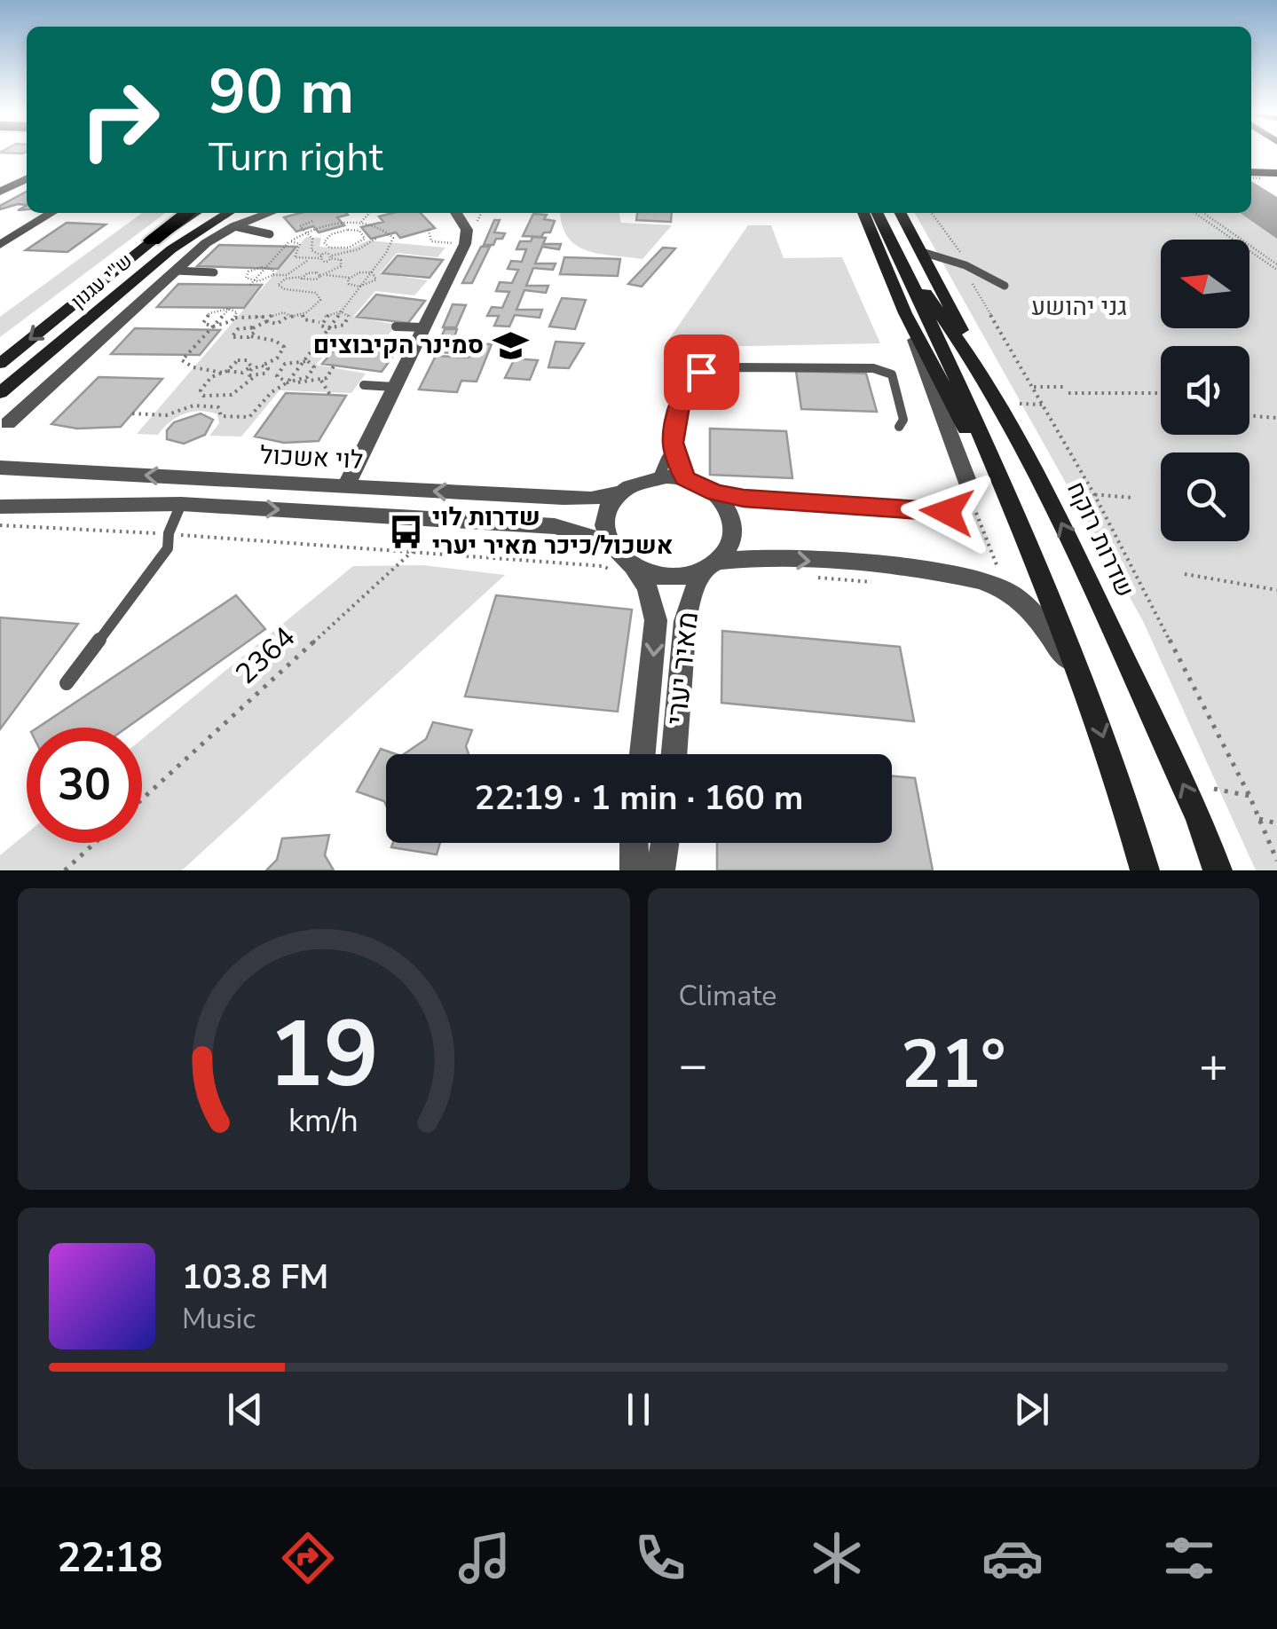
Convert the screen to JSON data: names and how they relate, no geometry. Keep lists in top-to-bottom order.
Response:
{
  "streets": {
    "main road": ["ש''י עגנון", "שדרות רוקח"],
    "street": ["לוי אשכול", "מאיר יערי"],
    "path": ["2364"]
  },
  "crossings": [
    ["לוי אשכול", "מאיר יערי"]
  ],
  "parks": ["גני יהושע"],
  "places": {
    "school or university": ["סמינר הקיבוצים"],
    "bus stop": ["שדרות לוי אשכול/כיכר מאיר יערי"]
  },
  "north": "left",
  "page": {
    "turn": ["90 m", "Turn right"],
    "limit": "30",
    "trip": "22:19 · 1 min · 160 m",
    "tile": "Climate",
    "heat": ["−", "21°", "+"],
    "song": ["103.8 FM", "Music"],
    "tabs": "22:18",
    "gauge": ["19", "km/h"]
  }
}
